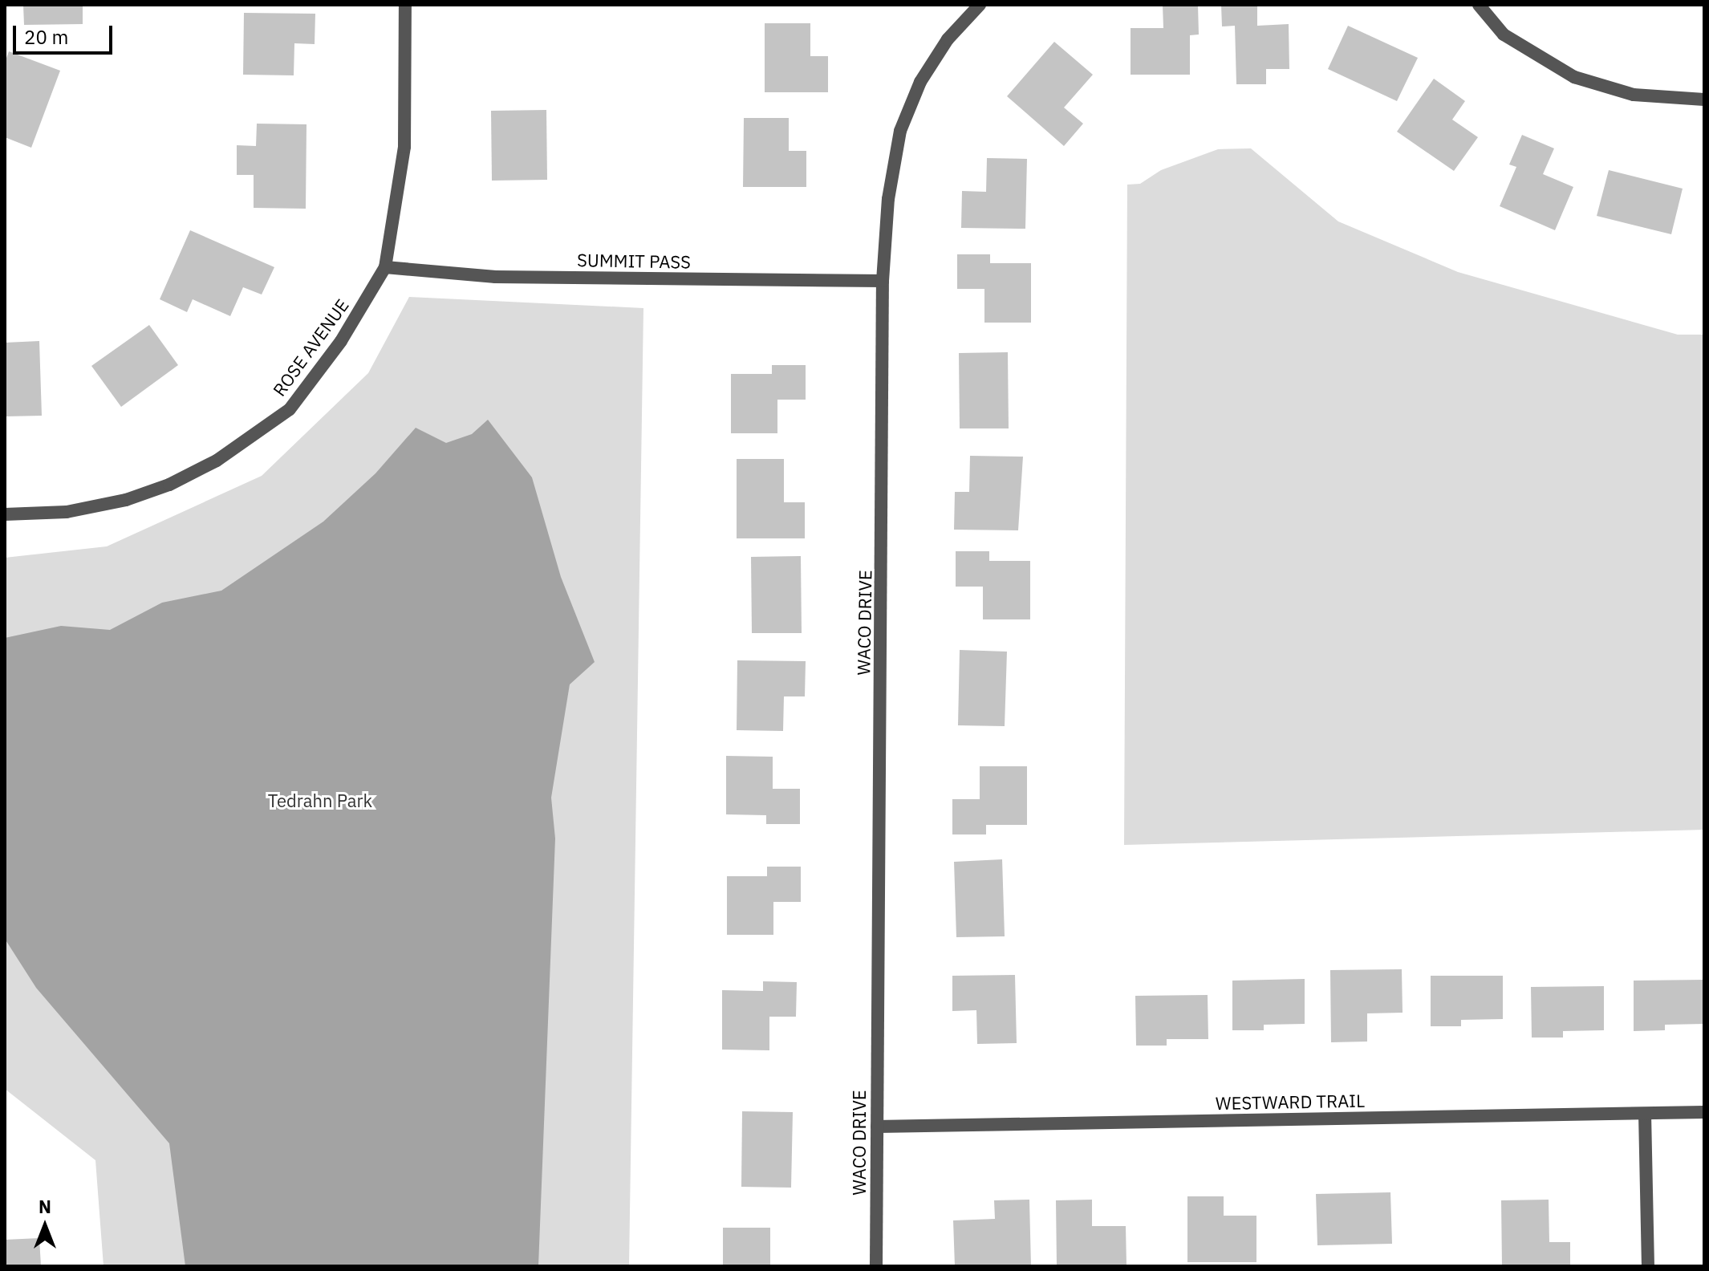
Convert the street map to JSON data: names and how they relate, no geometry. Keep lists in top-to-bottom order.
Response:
{
  "streets": {
    "street": [
      "SUMMIT PASS",
      "ROSE AVENUE",
      "WACO DRIVE",
      "WESTWARD TRAIL"
    ]
  },
  "crossings": [
    ["SUMMIT PASS", "ROSE AVENUE"],
    ["SUMMIT PASS", "WACO DRIVE"],
    ["WACO DRIVE", "WESTWARD TRAIL"]
  ],
  "parks": ["Tedrahn Park"],
  "scale_bar": "20 m",
  "north": "top"
}
